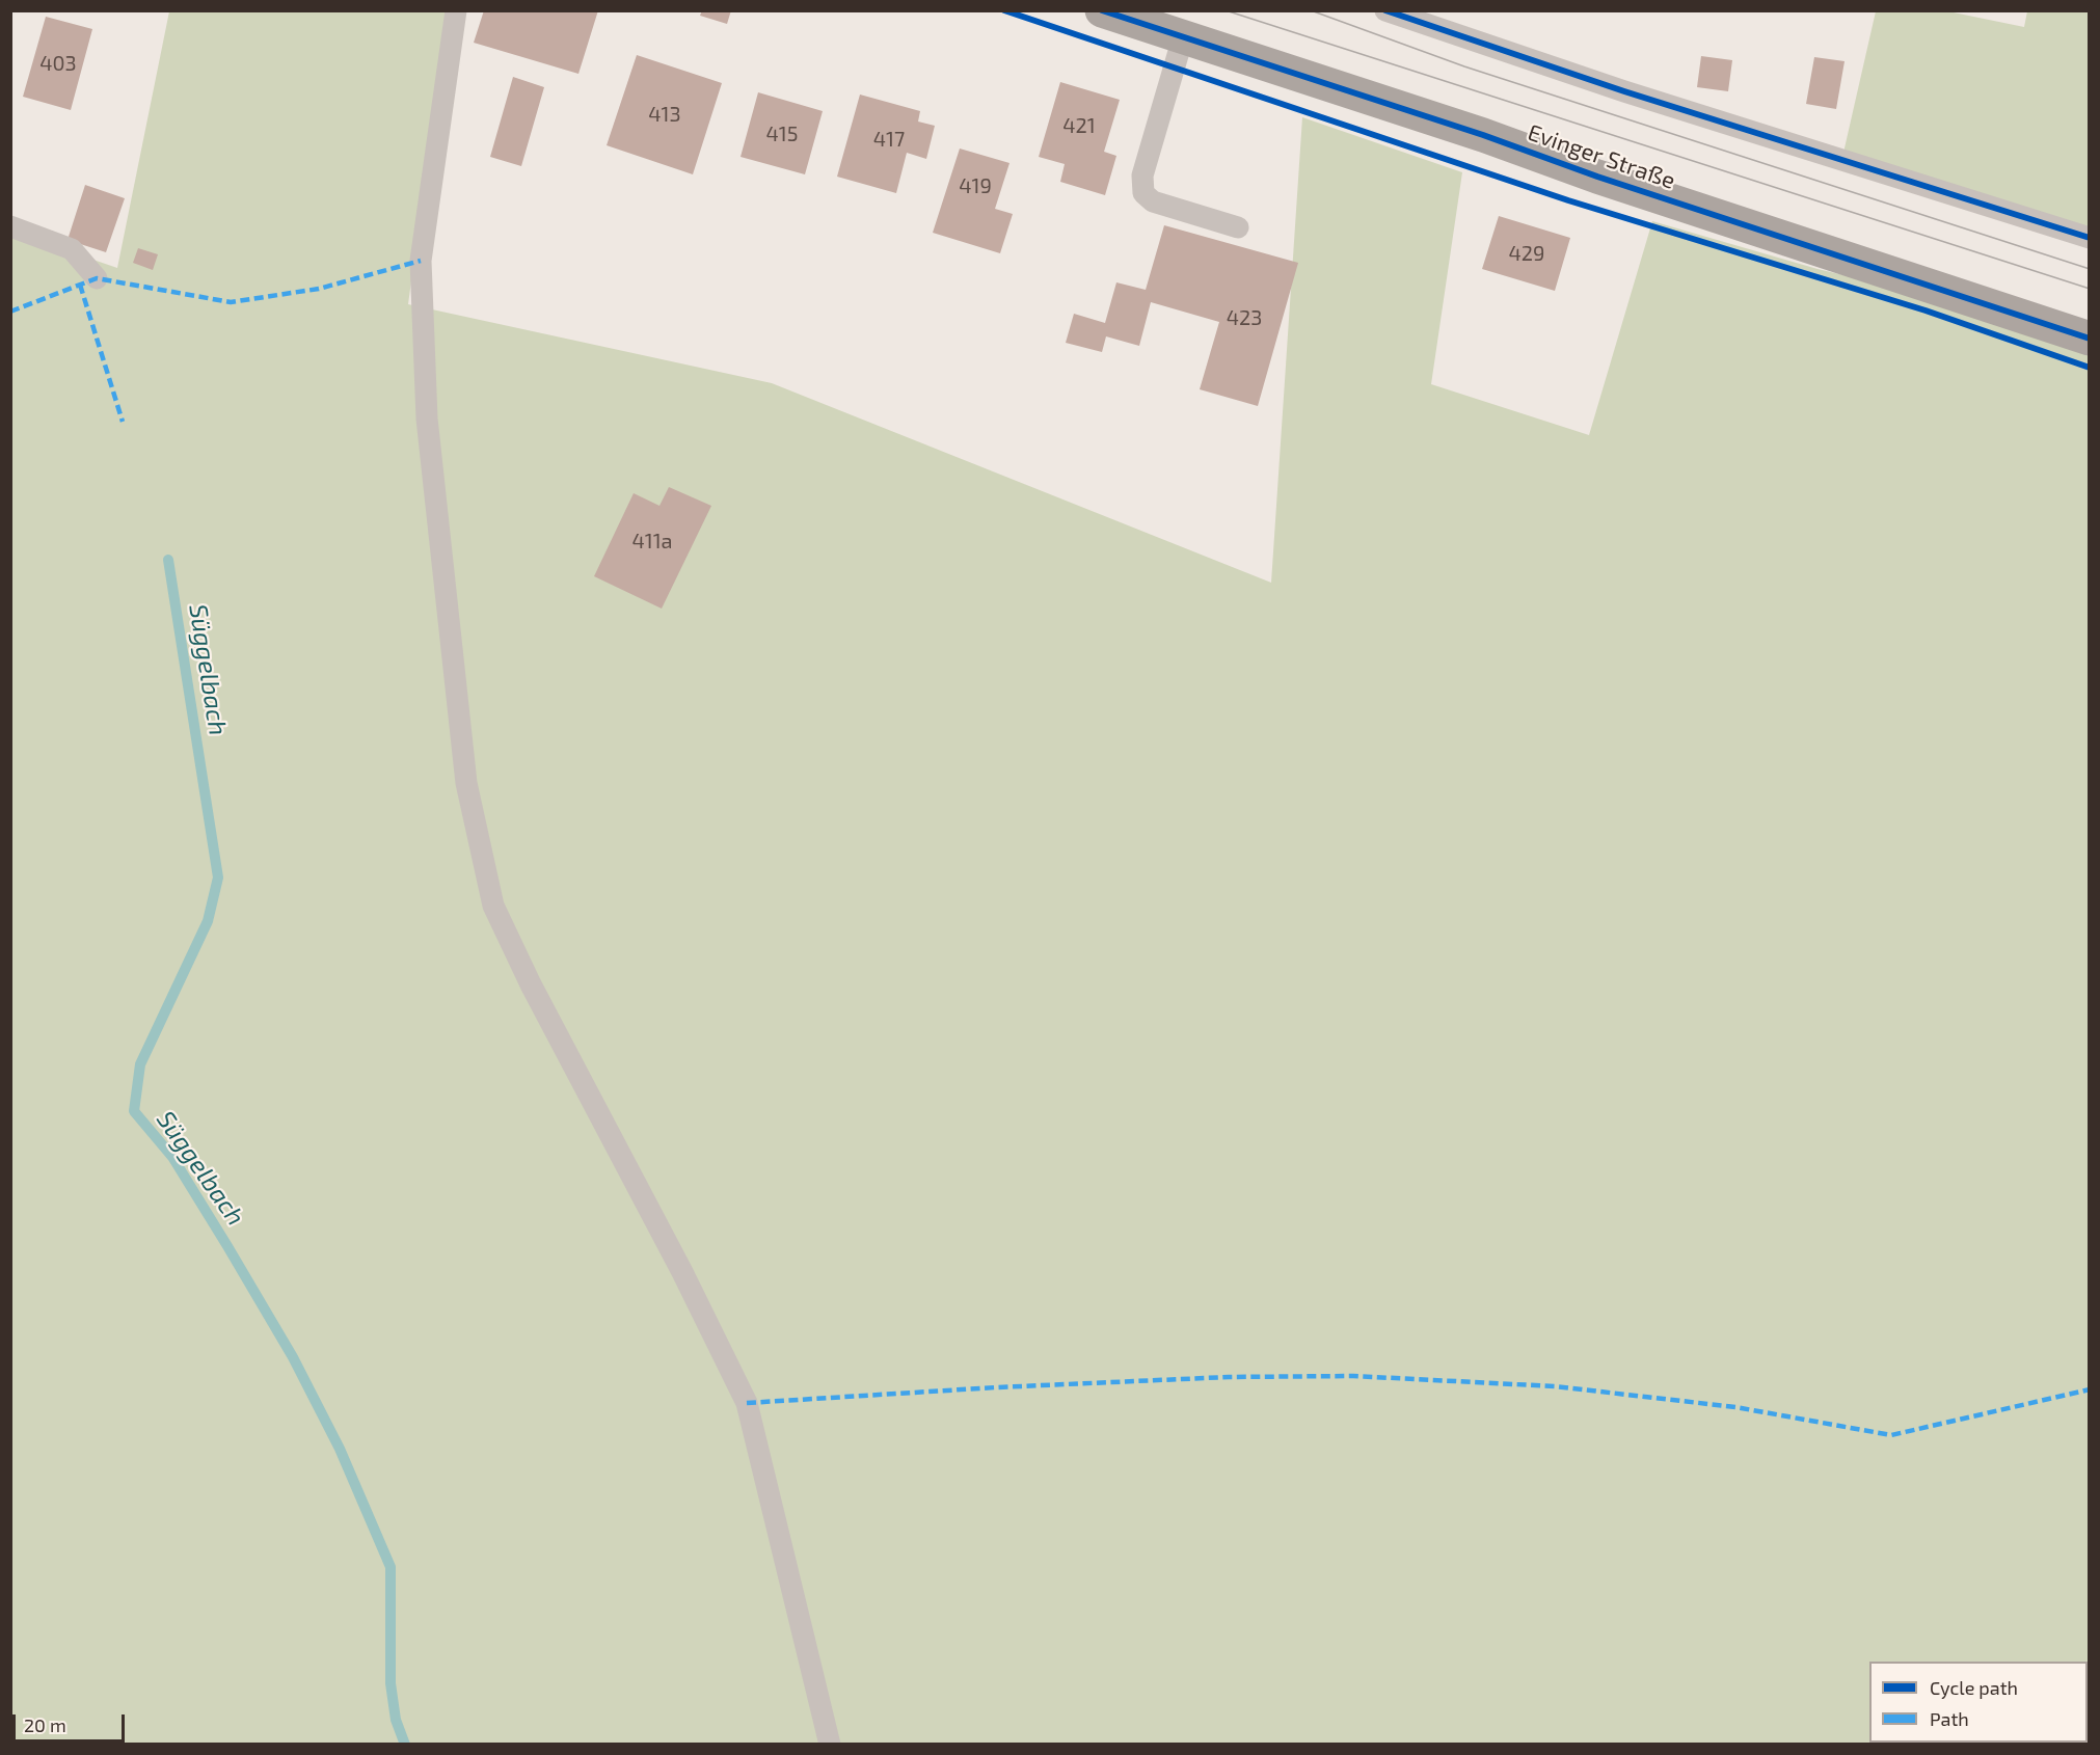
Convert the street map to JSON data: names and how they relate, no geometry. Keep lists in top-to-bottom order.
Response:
{
  "streets": {
    "main road": ["Evinger Straße"]
  },
  "water": ["Süggelbach"],
  "house_numbers": [
    "403",
    "413",
    "421",
    "415",
    "417",
    "419",
    "429",
    "423",
    "411a"
  ],
  "legend": ["Cycle path", "Path"],
  "scale_bar": "20 m"
}
